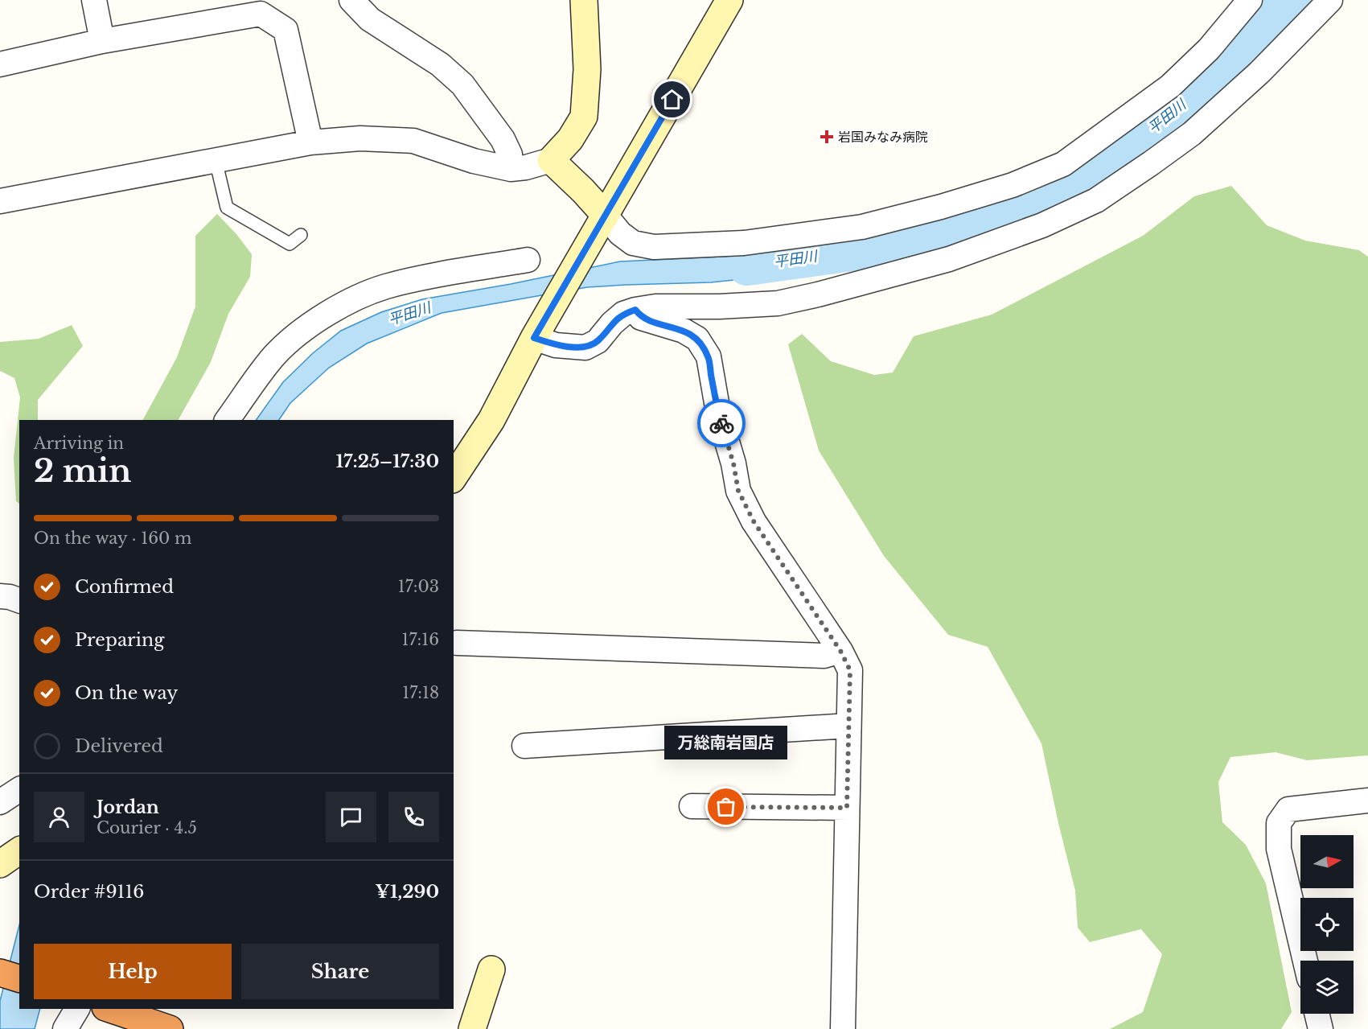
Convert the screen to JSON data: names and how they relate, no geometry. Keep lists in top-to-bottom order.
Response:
{
  "water": ["平田川"],
  "places": {
    "health": ["岩国みなみ病院"],
    "other": ["万総南岩国店"]
  },
  "north": "right",
  "page": {
    "heading": ["2 min", "Arriving in", "17:25–17:30"],
    "panel": [
      "Jordan",
      "Courier · 4.5",
      "Order #9116",
      "¥1,290"
    ],
    "bar": "On the way · 160 m",
    "list": [
      ["Confirmed", "17:03"],
      ["Preparing", "17:16"],
      ["On the way", "17:18"],
      "Delivered"
    ],
    "bubble": "万総南岩国店",
    "buttons": ["Help", "Share"]
  }
}
